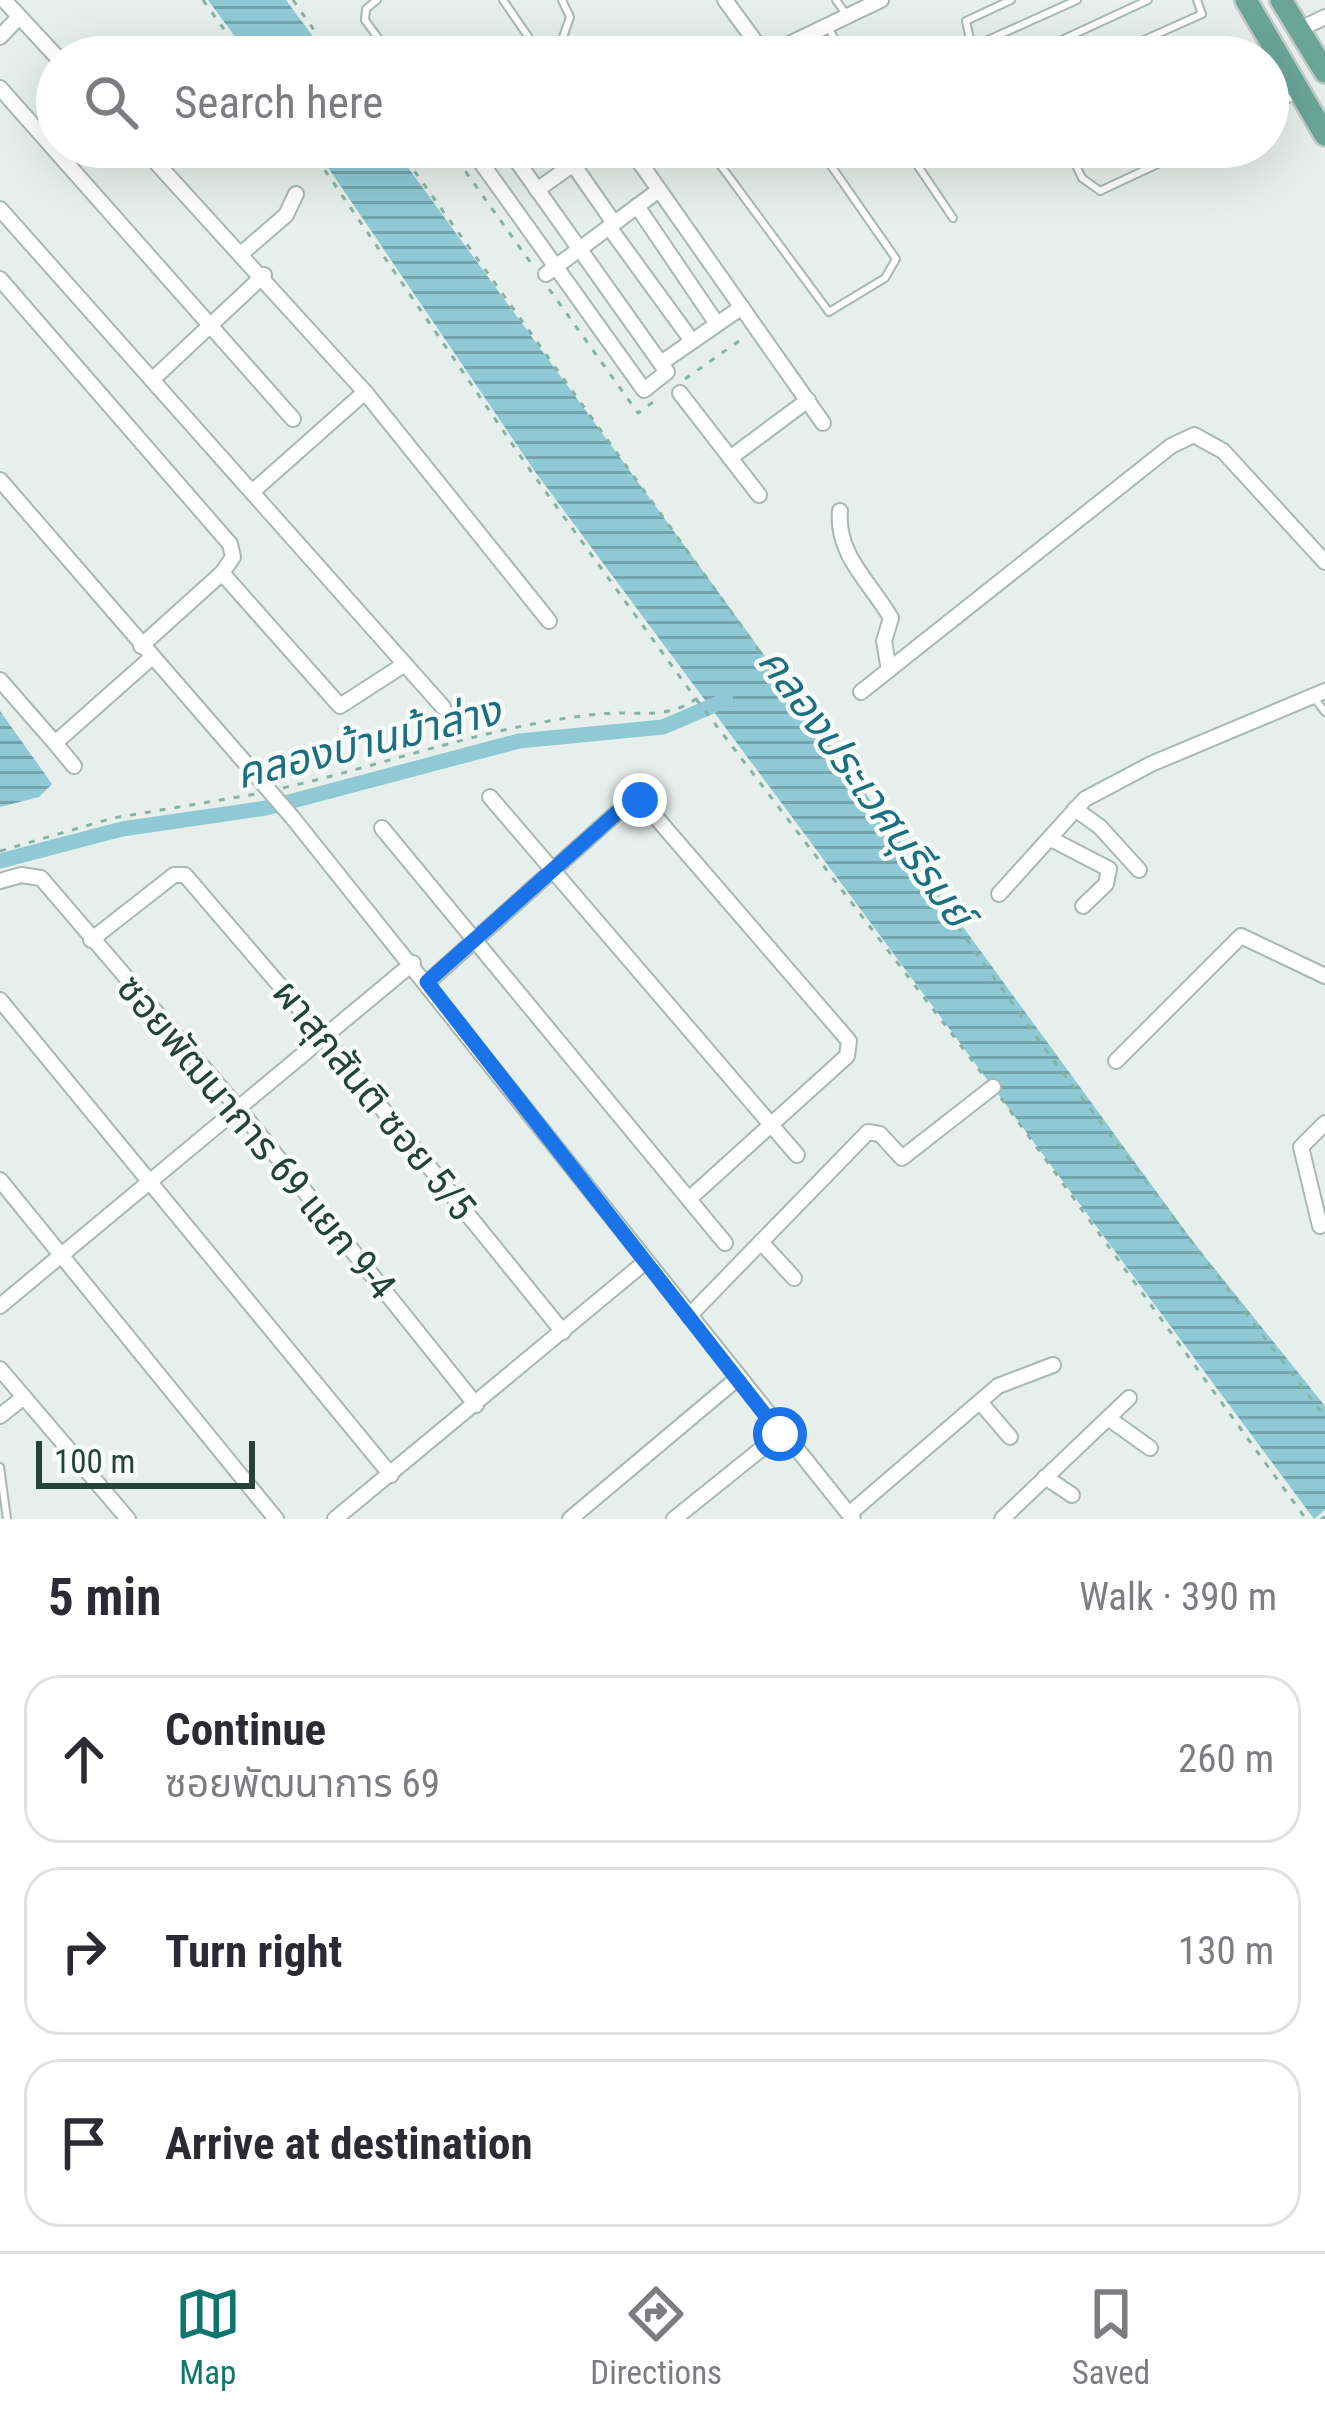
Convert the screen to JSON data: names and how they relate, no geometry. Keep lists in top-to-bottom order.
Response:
{
  "streets": {
    "street": ["ผาสุกสันติ ซอย 5/5", "ซอยพัฒนาการ 69 แยก 9-4"]
  },
  "crossings": [
    ["ผาสุกสันติ ซอย 5/5", "ซอยพัฒนาการ 69 แยก 9-4"]
  ],
  "water": ["คลองบ้านม้าล่าง", "คลองประเวศบุรีรมย์"],
  "scale_bar": "100 m",
  "page": {
    "search": "Search here",
    "scale": "100 m",
    "heading": ["5 min", "Walk · 390 m"],
    "list": [
      ["Continue", "ซอยพัฒนาการ 69", "260 m"],
      ["Turn right", "130 m"],
      "Arrive at destination"
    ],
    "nav": ["Map", "Directions", "Saved"]
  }
}
